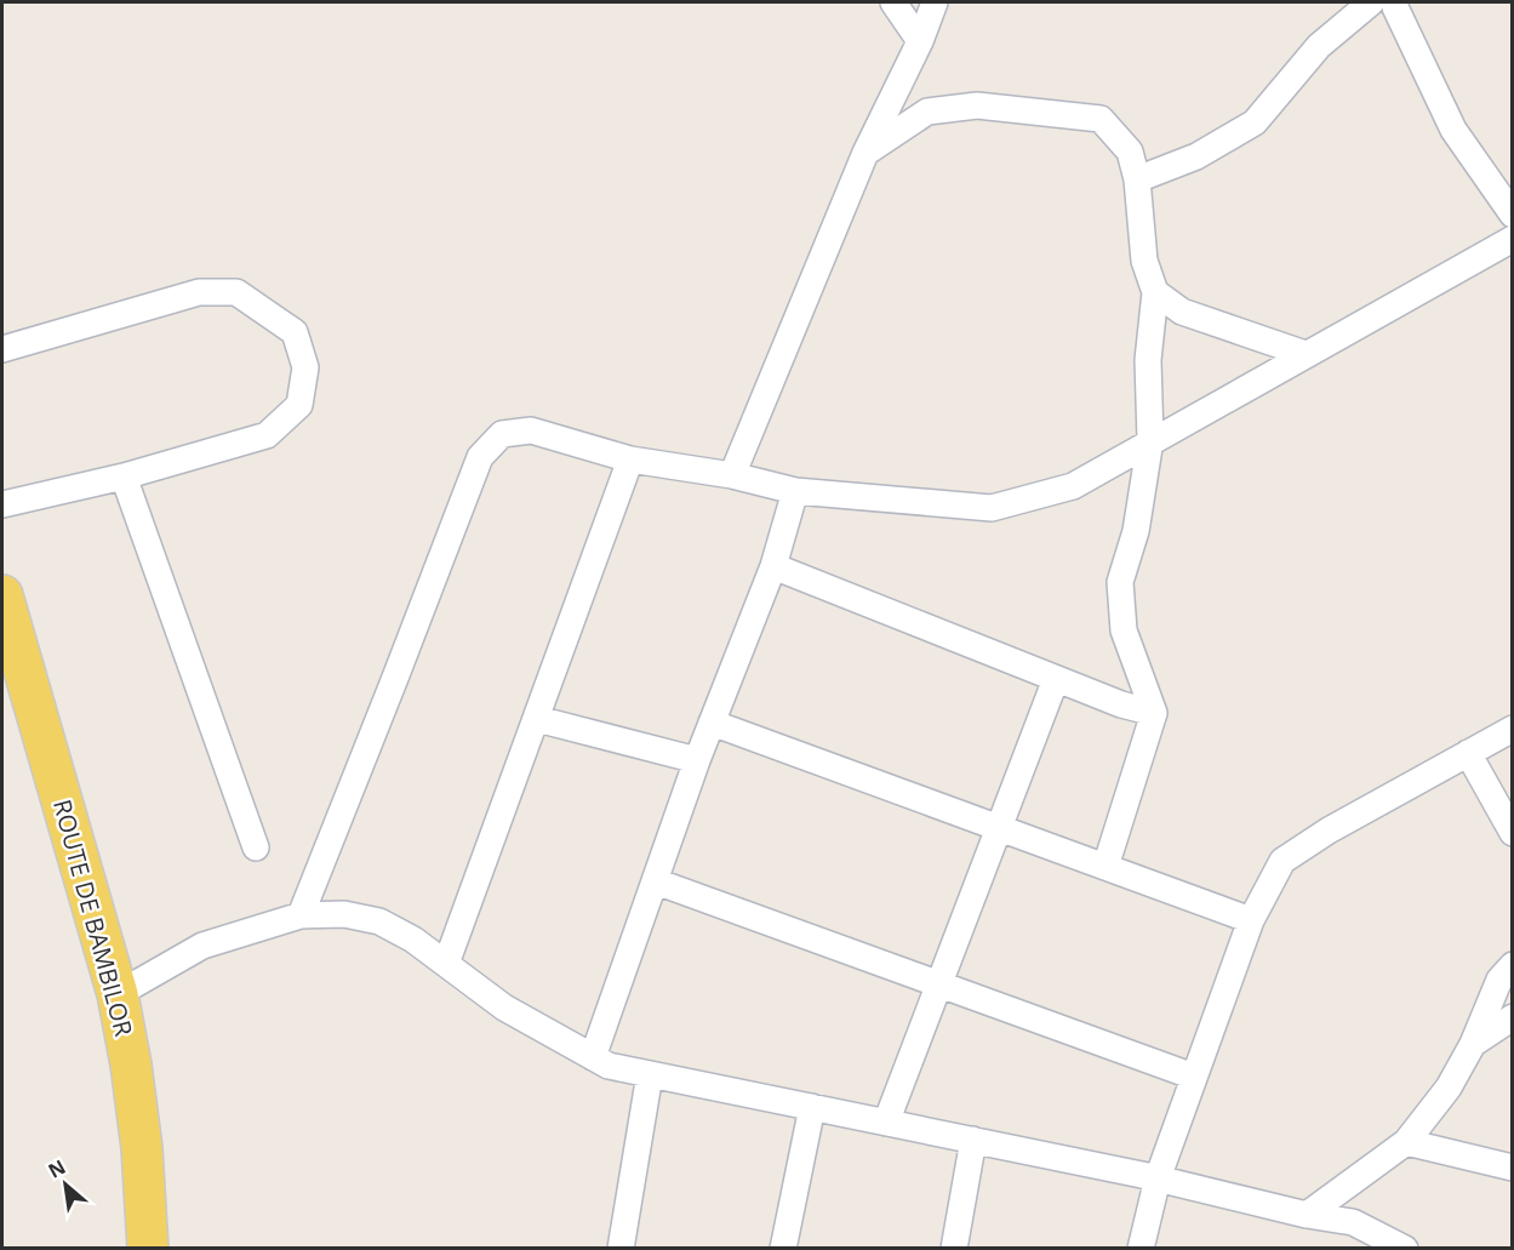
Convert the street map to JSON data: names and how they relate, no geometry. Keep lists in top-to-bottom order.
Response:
{
  "streets": {
    "main road": ["ROUTE DE BAMBILOR"]
  },
  "north": "top left"
}
